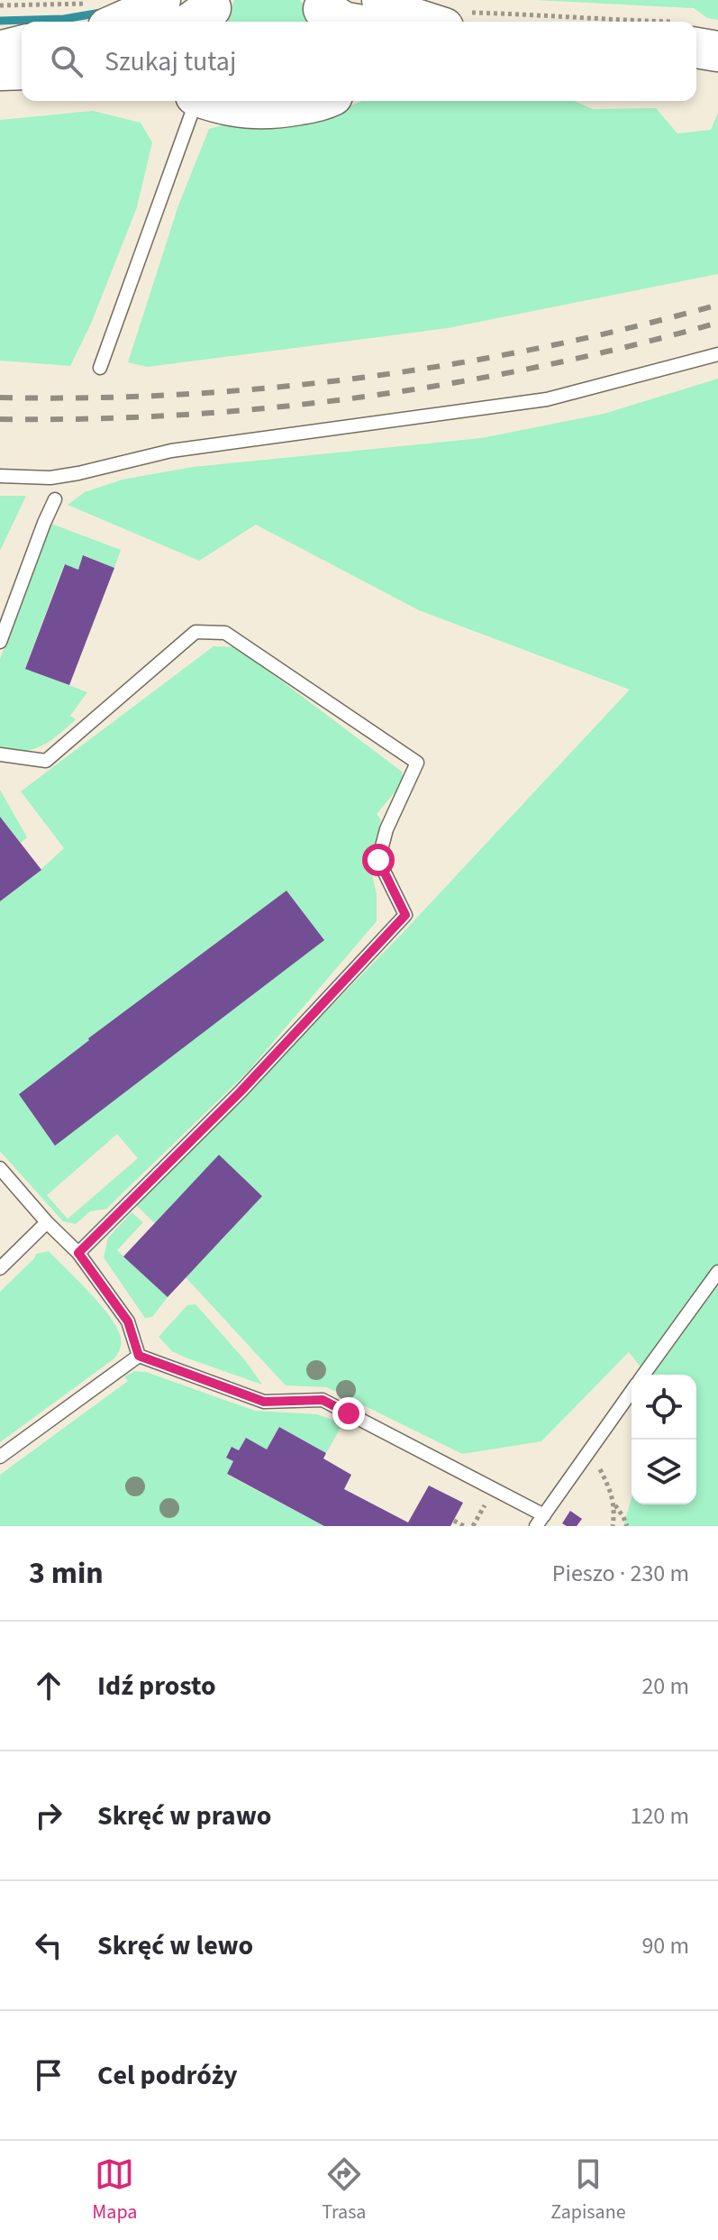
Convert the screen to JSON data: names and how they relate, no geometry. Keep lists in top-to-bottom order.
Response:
{
  "page": {
    "search": "Szukaj tutaj",
    "heading": ["3 min", "Pieszo · 230 m"],
    "list": [
      ["Idź prosto", "20 m"],
      ["Skręć w prawo", "120 m"],
      ["Skręć w lewo", "90 m"],
      "Cel podróży"
    ],
    "nav": ["Mapa", "Trasa", "Zapisane"]
  }
}
